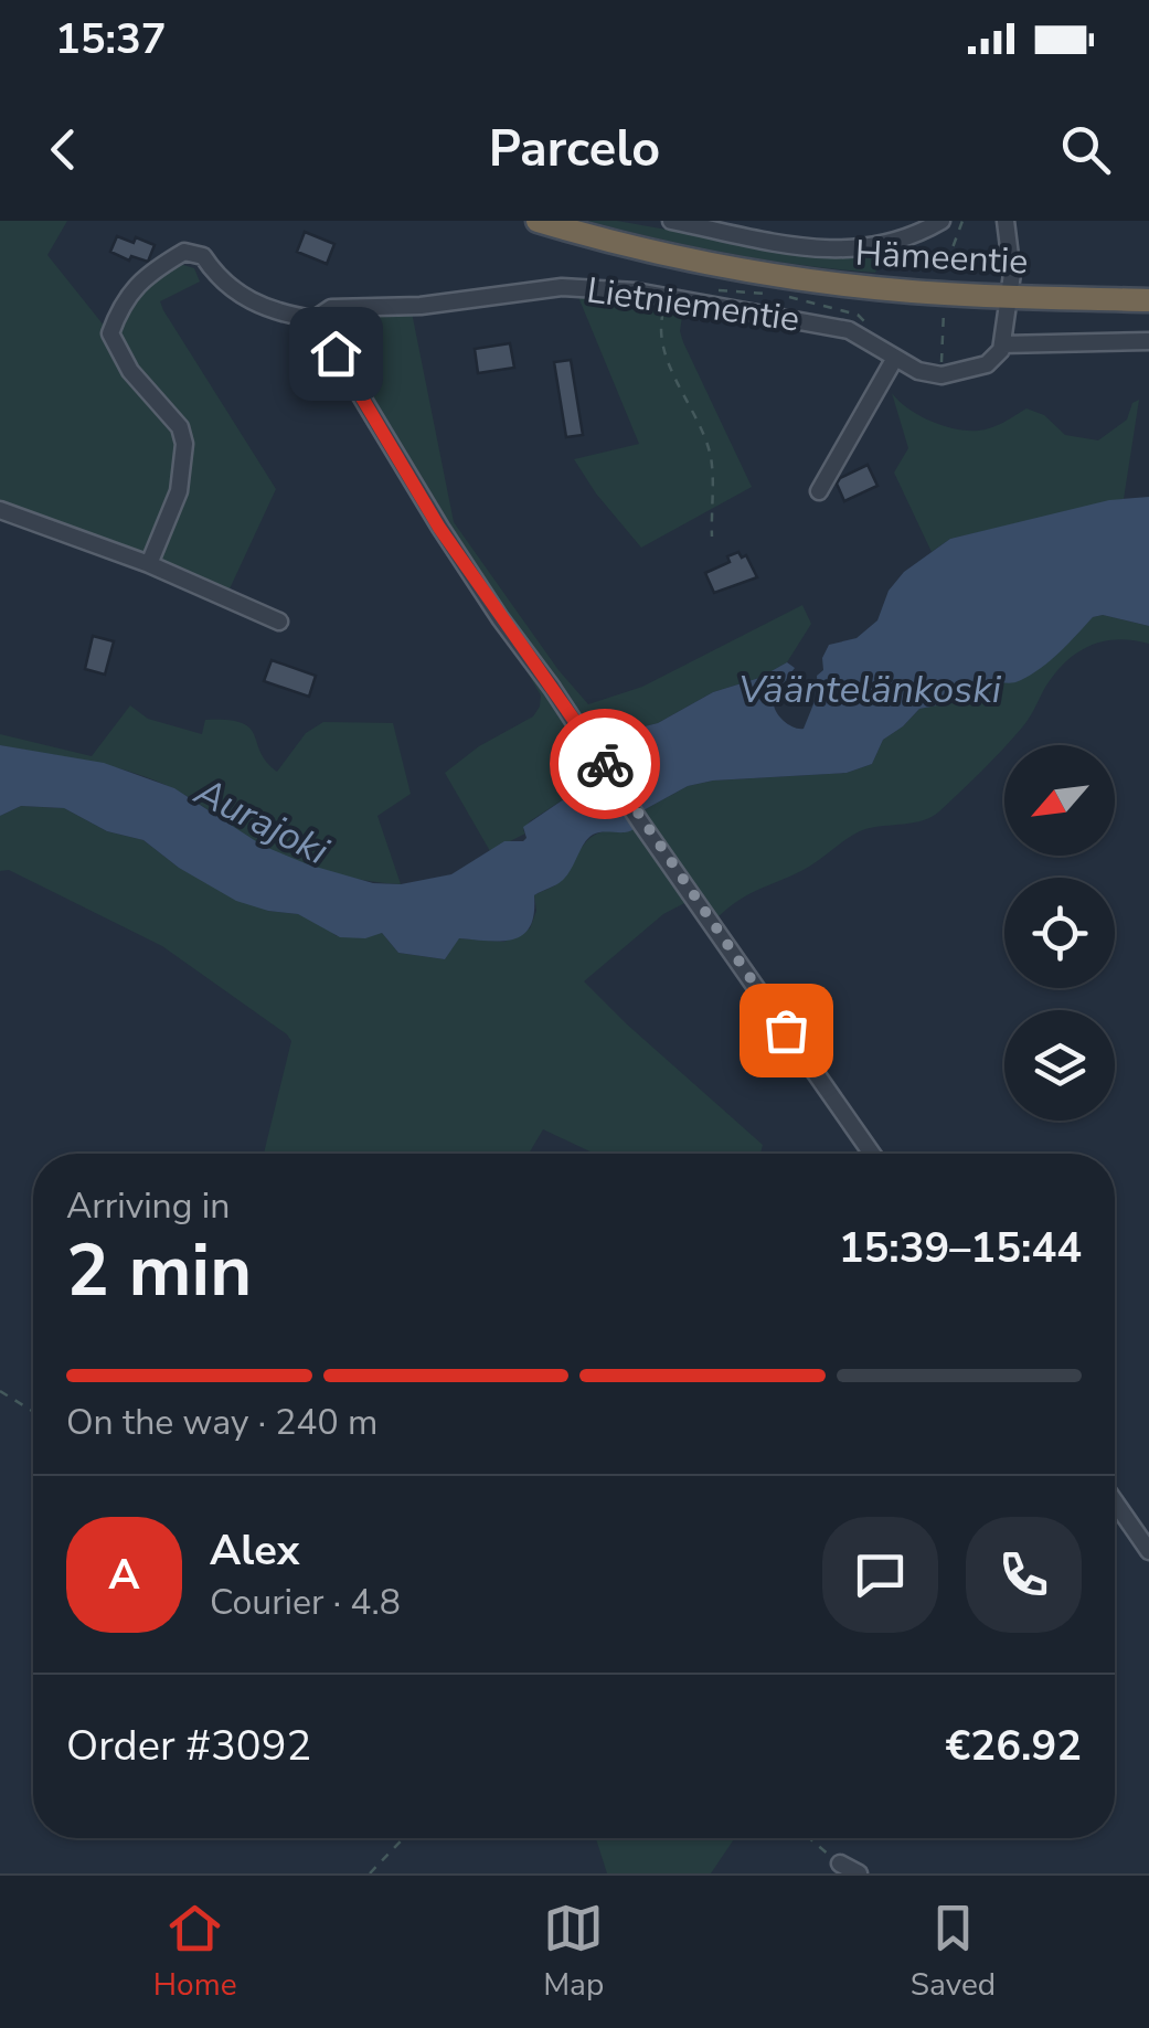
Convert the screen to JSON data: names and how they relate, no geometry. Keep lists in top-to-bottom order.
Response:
{
  "streets": {
    "highway": ["Hämeentie"],
    "street": ["Lietniementie"]
  },
  "water": ["Vääntelänkoski", "Aurajoki"],
  "north": "bottom left",
  "page": {
    "status": "15:37",
    "header": "Parcelo",
    "heading": ["2 min", "Arriving in", "15:39–15:44"],
    "panel": [
      "Alex",
      "Courier · 4.8",
      "Order #3092",
      "€26.92"
    ],
    "bar": "On the way · 240 m",
    "round": "A",
    "tabs": ["Home", "Map", "Saved"]
  }
}
